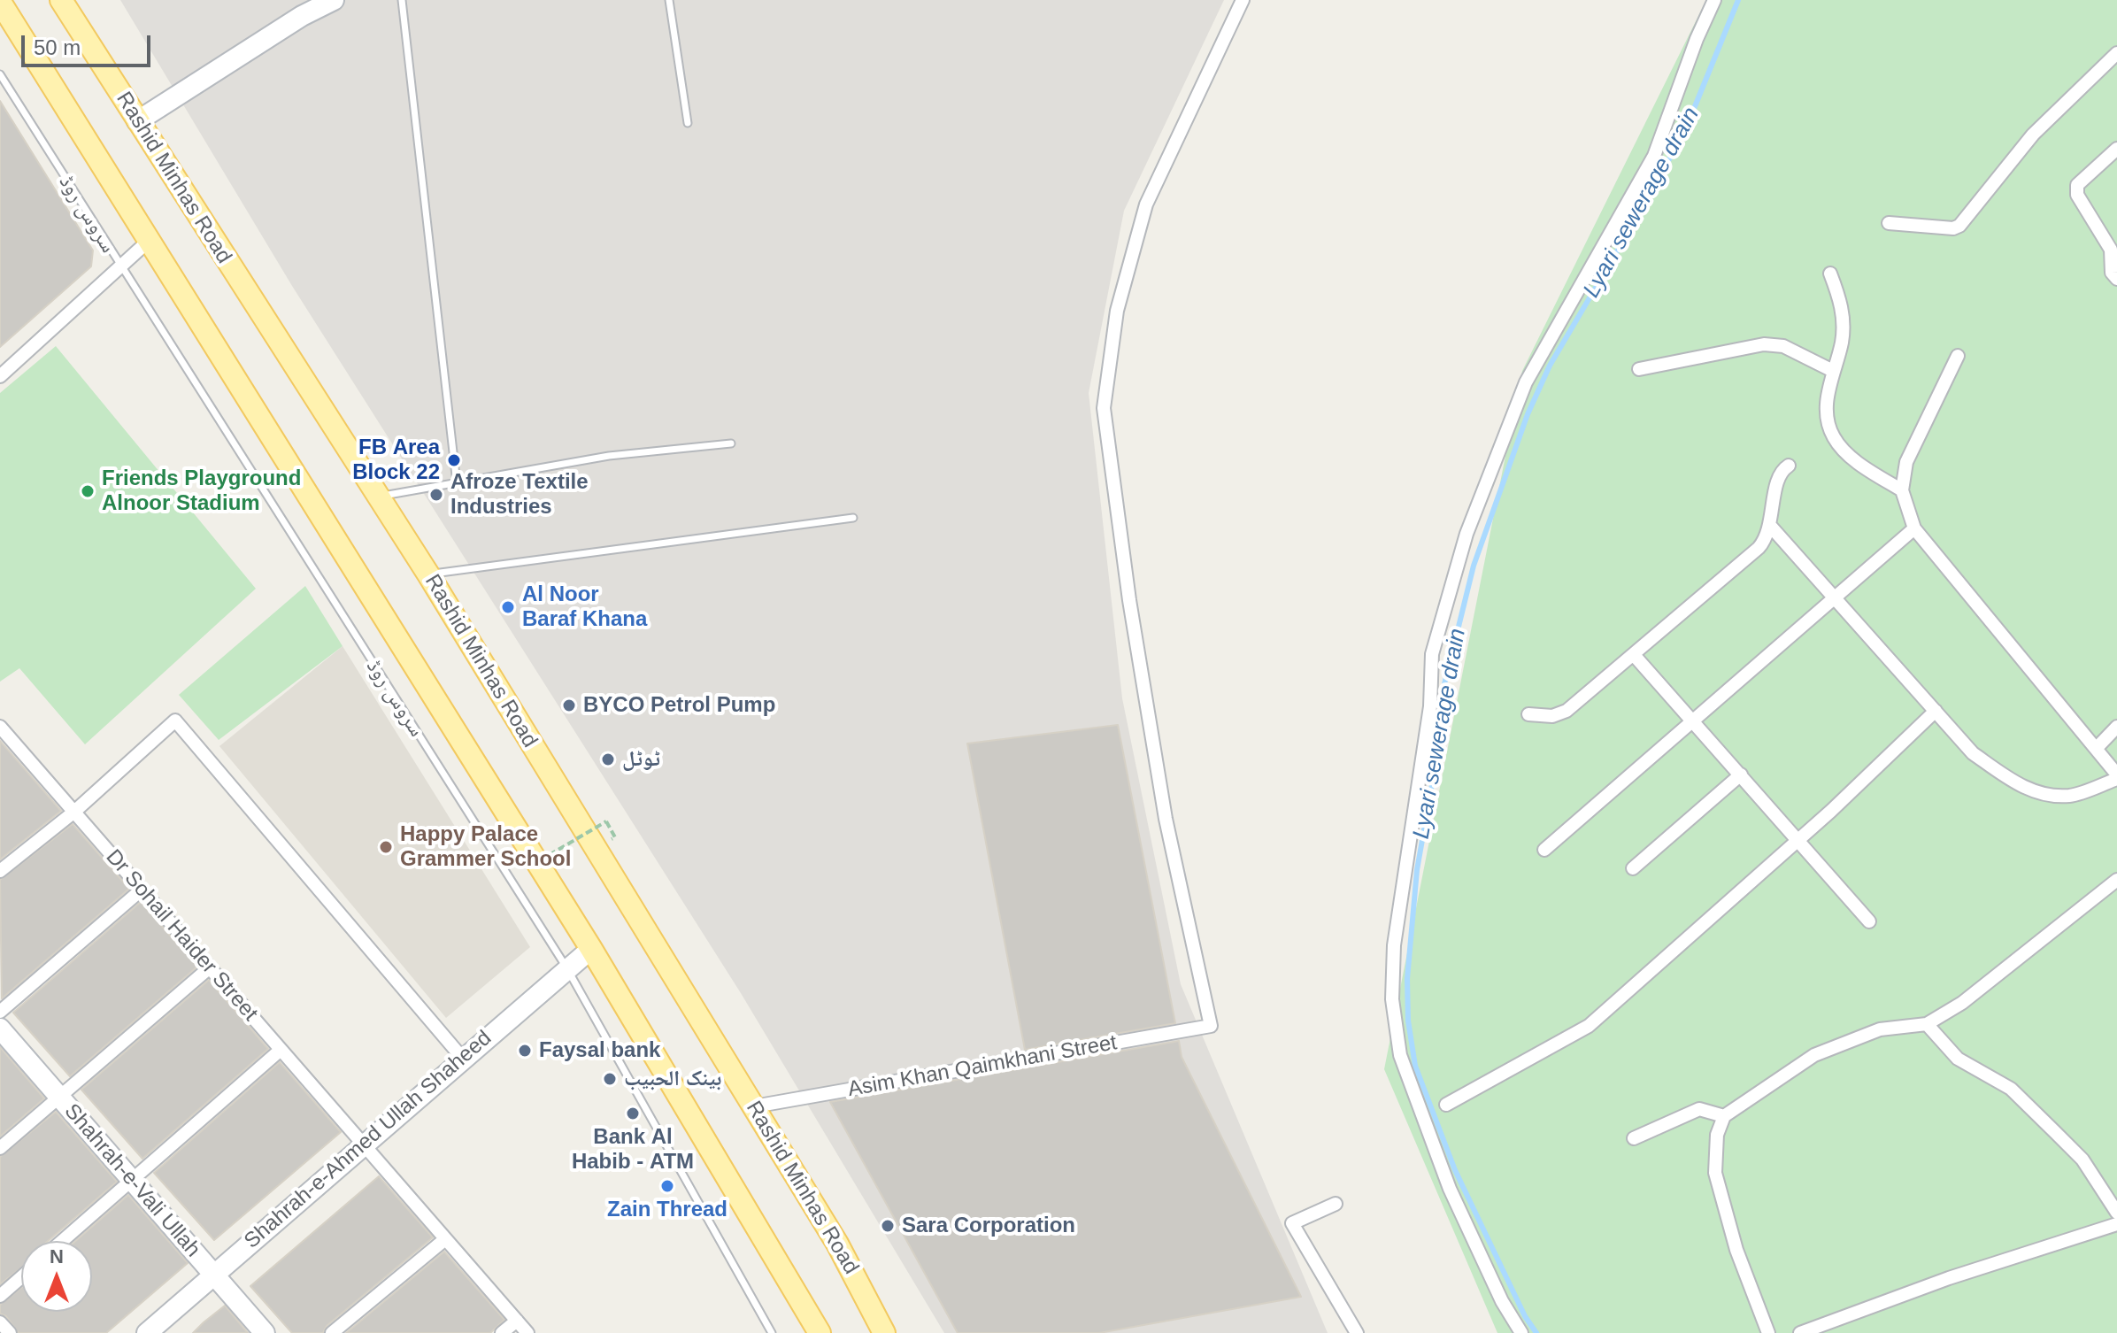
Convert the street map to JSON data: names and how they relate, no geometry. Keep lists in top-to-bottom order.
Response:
{
  "streets": {
    "main road": ["Rashid Minhas Road"],
    "street": [
      "Dr Sohail Haider Street",
      "Asim Khan Qaimkhani Street",
      "Shahrah-e-Ahmed Ullah Shaheed",
      "Shahrah-e-Vali Ullah"
    ],
    "lane": ["سروس روڈ"]
  },
  "crossings": [
    ["Rashid Minhas Road", "Asim Khan Qaimkhani Street"],
    ["سروس روڈ", "Shahrah-e-Ahmed Ullah Shaheed"],
    ["Dr Sohail Haider Street", "Shahrah-e-Ahmed Ullah Shaheed"],
    ["Shahrah-e-Ahmed Ullah Shaheed", "Shahrah-e-Vali Ullah"]
  ],
  "water": ["Lyari sewerage drain"],
  "places": [
    "FB Area Block 22",
    "Friends Playground Alnoor Stadium",
    "Afroze Textile Industries",
    "Al Noor Baraf Khana",
    "BYCO Petrol Pump",
    "ٹوٹل",
    "Happy Palace Grammer School",
    "Faysal bank",
    "بينک الحبيب",
    "Bank Al Habib - ATM",
    "Zain Thread",
    "Sara Corporation"
  ],
  "scale_bar": "50 m",
  "north": "top"
}
